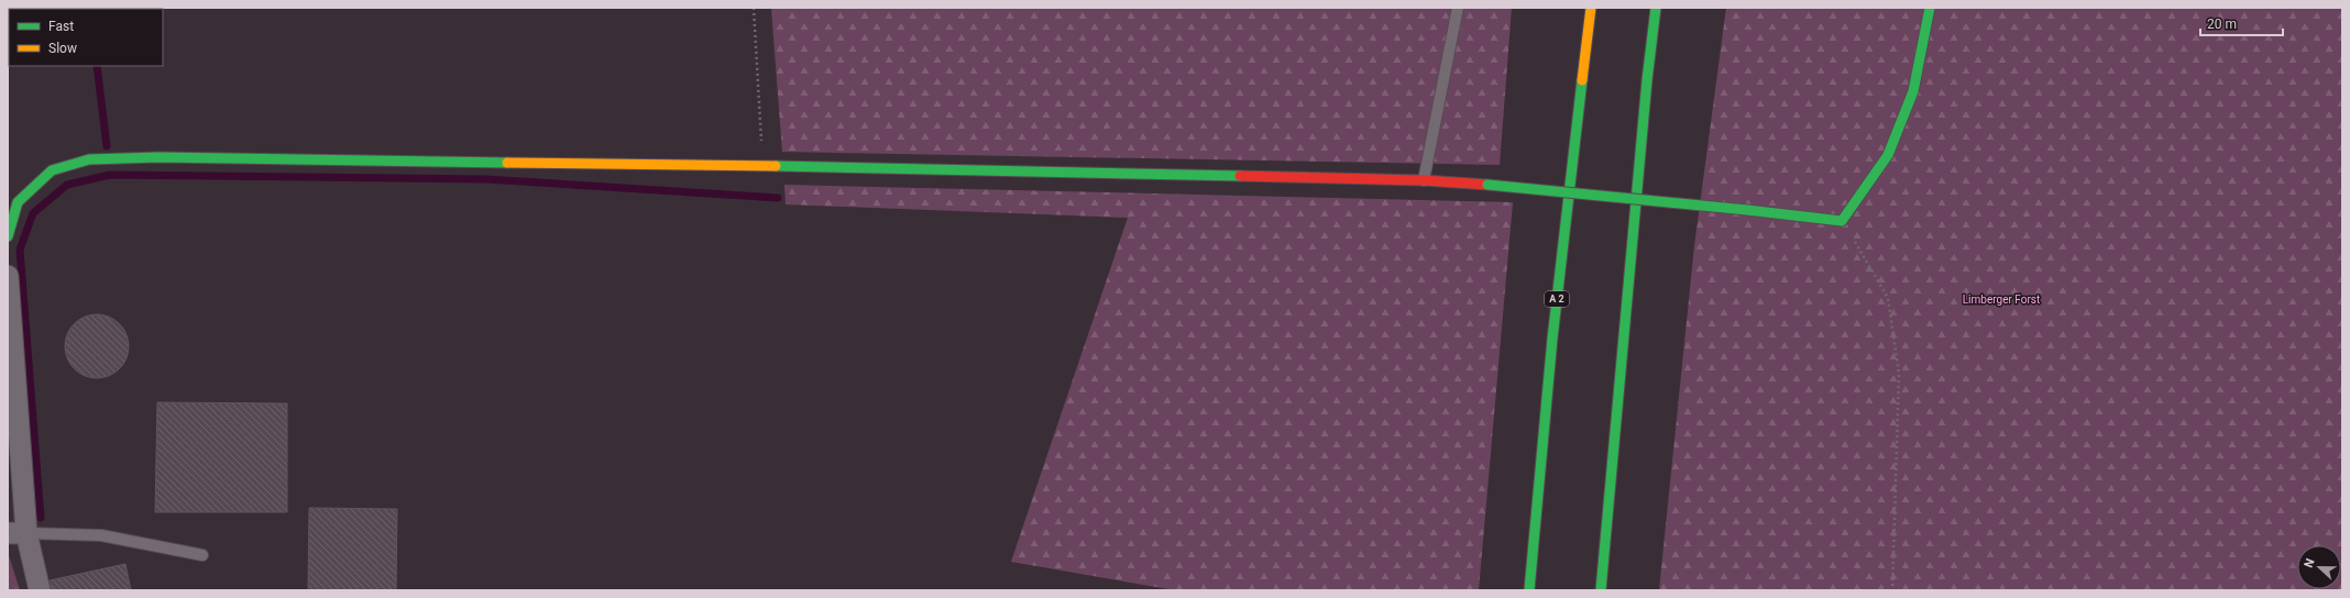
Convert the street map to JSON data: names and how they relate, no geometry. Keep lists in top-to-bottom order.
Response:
{
  "streets": {
    "main road": ["A 2"]
  },
  "parks": ["Limberger Forst"],
  "legend": ["Fast", "Slow"],
  "scale_bar": "20 m",
  "north": "left"
}
